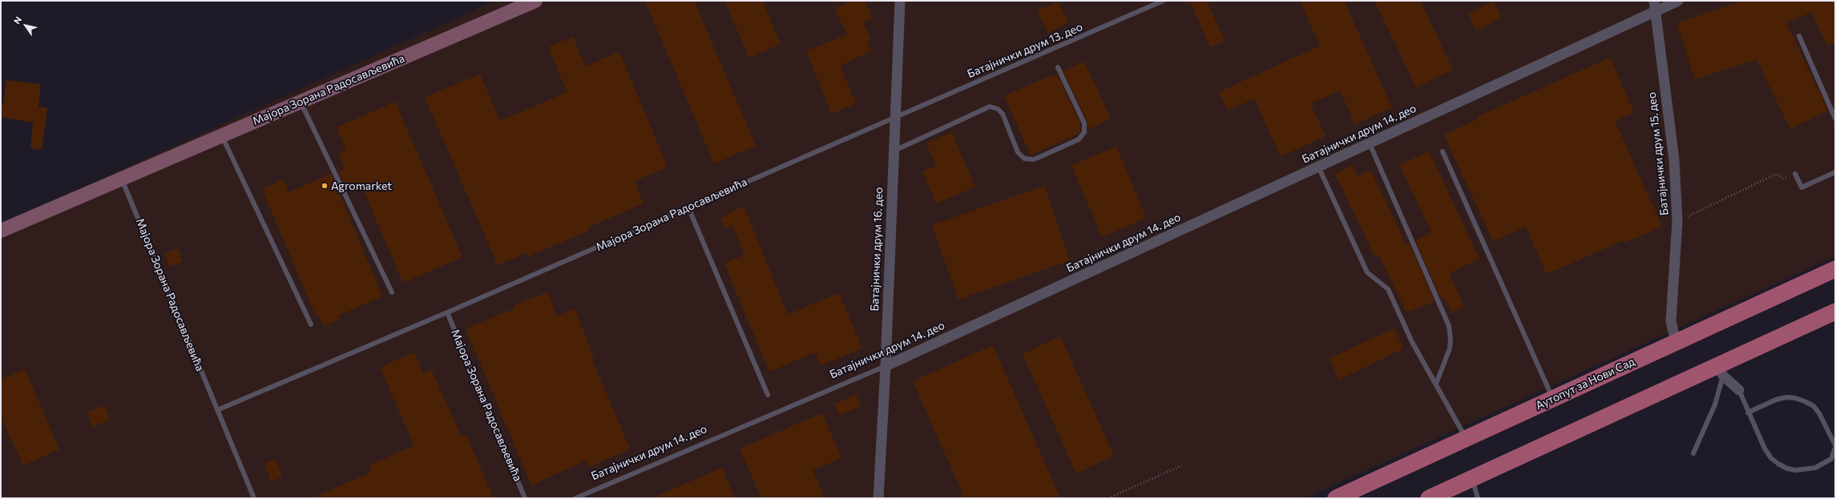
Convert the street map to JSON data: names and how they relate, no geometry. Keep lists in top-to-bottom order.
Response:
{
  "streets": {
    "main road": ["Мајора Зорана Радосављевића", "Аутопут за Нови Сад"],
    "street": ["Батајнички друм 14. део", "Батајнички друм 15. део", "Батајнички друм 16. део"],
    "lane": ["Батајнички друм 13. део"]
  },
  "crossings": [
    ["Батајнички друм 13. део", "Мајора Зорана Радосављевића"],
    ["Батајнички друм 13. део", "Батајнички друм 16. део"],
    ["Мајора Зорана Радосављевића", "Батајнички друм 16. део"],
    ["Батајнички друм 14. део", "Батајнички друм 15. део"],
    ["Батајнички друм 14. део", "Батајнички друм 16. део"],
    ["Батајнички друм 15. део", "Аутопут за Нови Сад"]
  ],
  "places": ["Agromarket"],
  "north": "top left"
}
